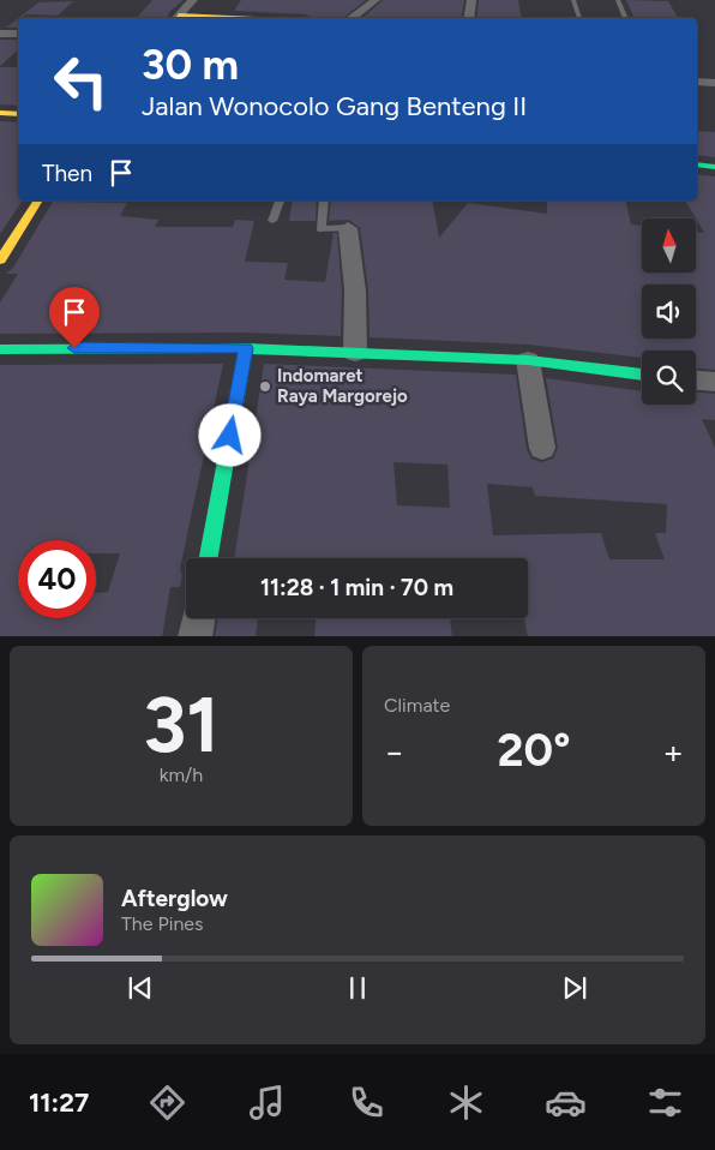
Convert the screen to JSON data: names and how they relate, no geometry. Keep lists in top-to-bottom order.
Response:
{
  "places": ["Indomaret Raya Margorejo"],
  "north": "top",
  "page": {
    "turn": ["30 m", "Jalan Wonocolo Gang Benteng II"],
    "then": "Then",
    "limit": "40",
    "trip": "11:28 · 1 min · 70 m",
    "tile": [
      ["31", "km/h"],
      "Climate"
    ],
    "heat": ["−", "20°", "+"],
    "song": ["Afterglow", "The Pines"],
    "tabs": "11:27"
  }
}
